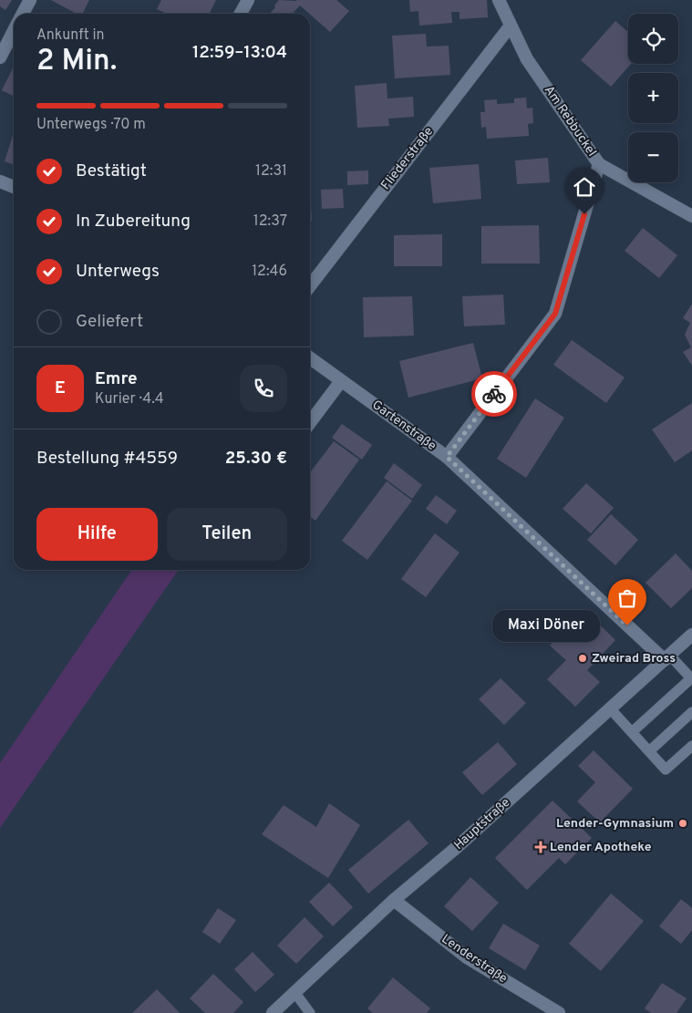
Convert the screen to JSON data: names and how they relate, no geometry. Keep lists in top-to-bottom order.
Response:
{
  "streets": {
    "street": [
      "Am Rebbuckel",
      "Fliederstraße",
      "Gartenstraße",
      "Hauptstraße",
      "Lenderstraße"
    ]
  },
  "crossings": [
    ["Am Rebbuckel", "Fliederstraße"],
    ["Am Rebbuckel", "Gartenstraße"],
    ["Gartenstraße", "Hauptstraße"],
    ["Hauptstraße", "Lenderstraße"]
  ],
  "places": {
    "other": ["Maxi Döner", "Zweirad Bross", "Lender-Gymnasium"],
    "health": ["Lender Apotheke"]
  },
  "page": {
    "map_buttons": ["+", "−"],
    "heading": ["2 Min.", "Ankunft in", "12:59–13:04"],
    "panel": [
      "Emre",
      "Kurier · 4.4",
      "Bestellung #4559",
      "25.30 €"
    ],
    "bar": "Unterwegs · 70 m",
    "list": [
      ["Bestätigt", "12:31"],
      ["In Zubereitung", "12:37"],
      ["Unterwegs", "12:46"],
      "Geliefert"
    ],
    "round": "E",
    "buttons": ["Hilfe", "Teilen"],
    "bubble": "Maxi Döner"
  }
}
